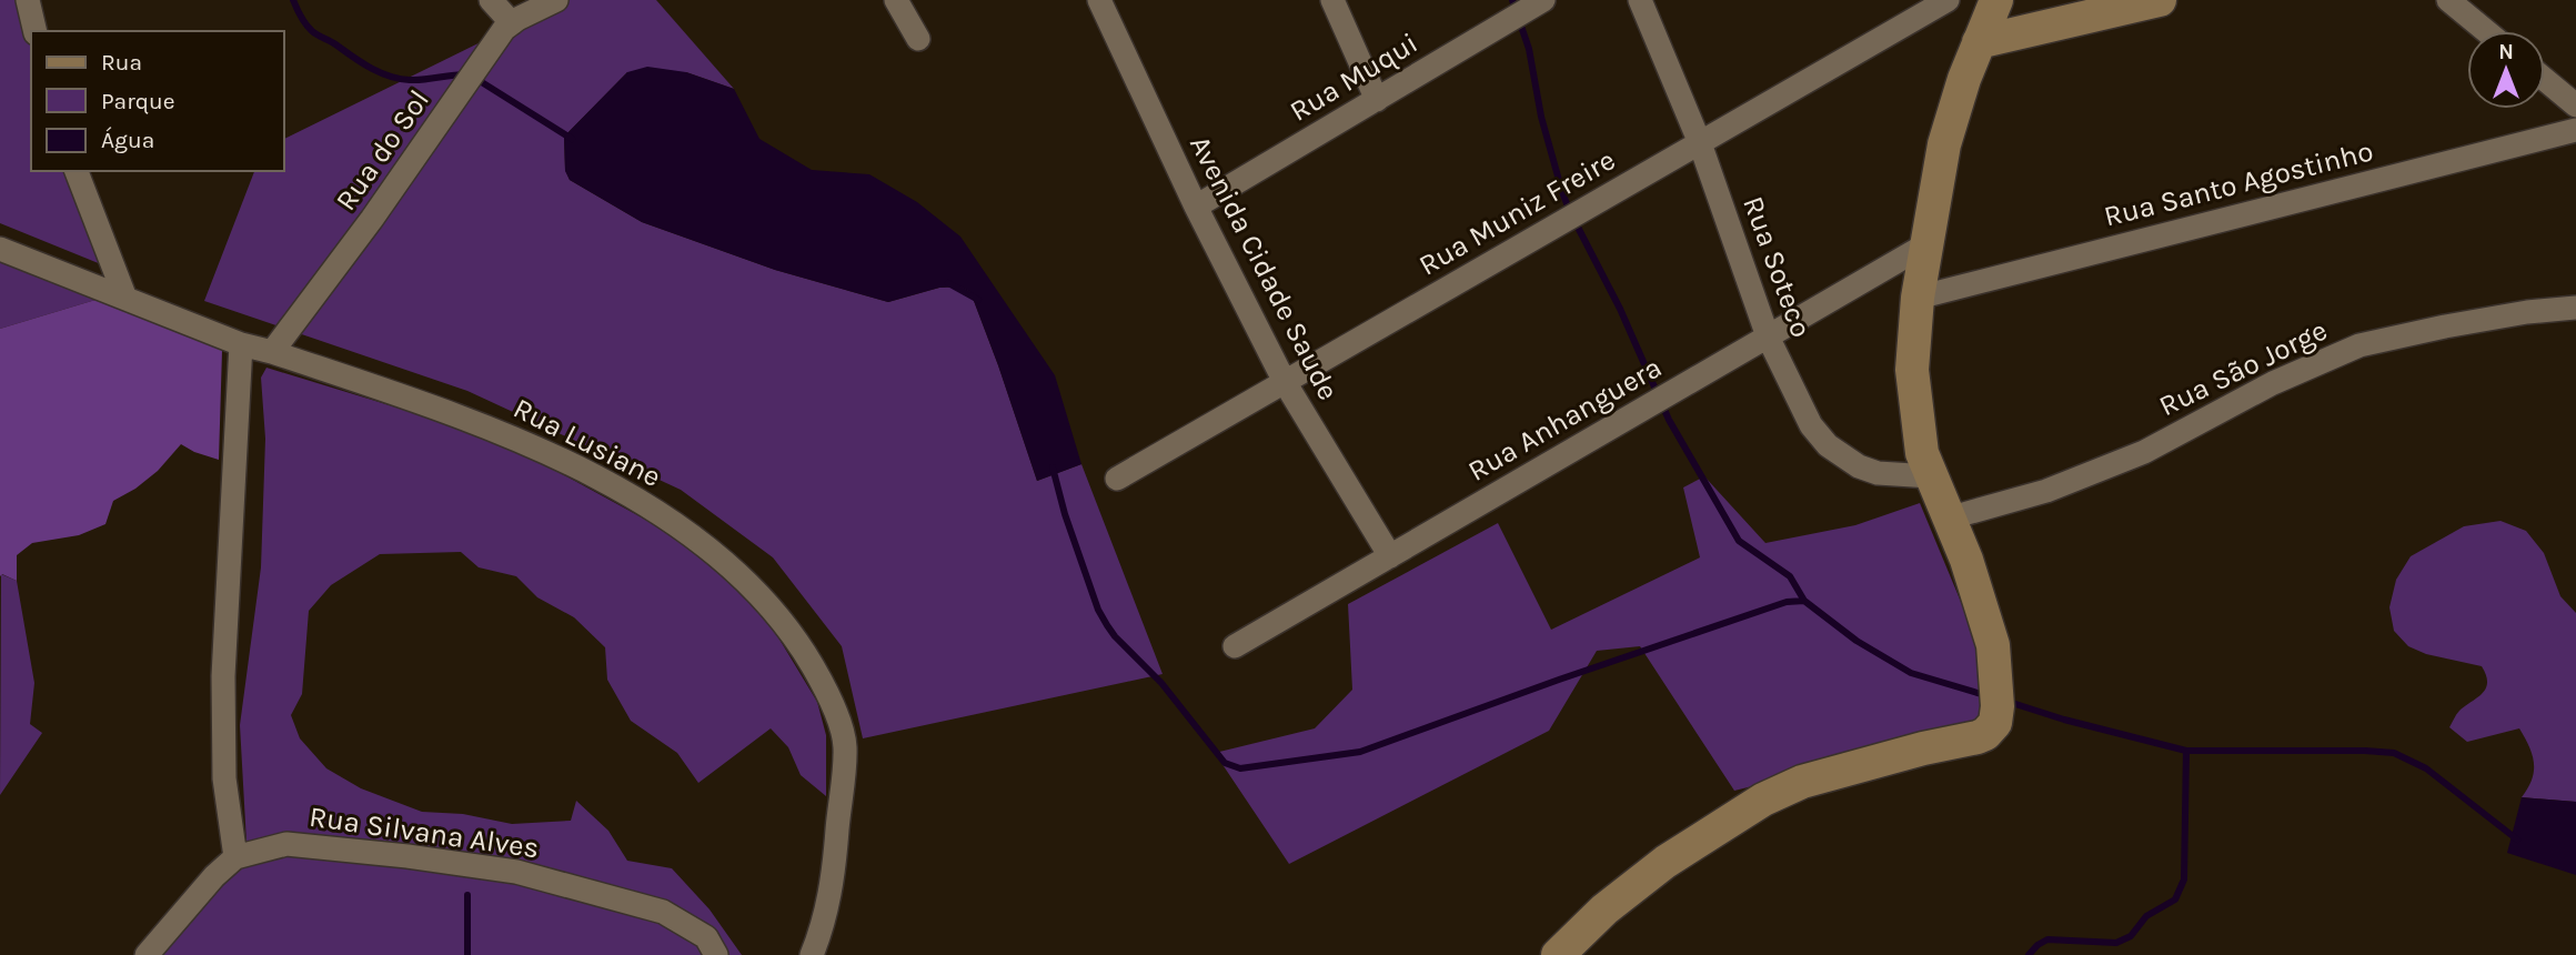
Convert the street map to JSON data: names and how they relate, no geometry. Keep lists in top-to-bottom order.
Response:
{
  "streets": {
    "street": [
      "Rua Muqui",
      "Rua do Sol",
      "Rua Santo Agostinho",
      "Rua Muniz Freire",
      "Rua Soteco",
      "Avenida Cidade Saude",
      "Rua São Jorge",
      "Rua Anhanguera",
      "Rua Lusiane",
      "Rua Silvana Alves"
    ]
  },
  "crossings": [
    ["Rua Muqui", "Avenida Cidade Saude"],
    ["Rua do Sol", "Rua Lusiane"],
    ["Rua Muniz Freire", "Rua Soteco"],
    ["Rua Muniz Freire", "Avenida Cidade Saude"],
    ["Rua Soteco", "Rua Anhanguera"],
    ["Avenida Cidade Saude", "Rua Anhanguera"]
  ],
  "legend": ["Rua", "Parque", "Água"],
  "north": "top"
}
